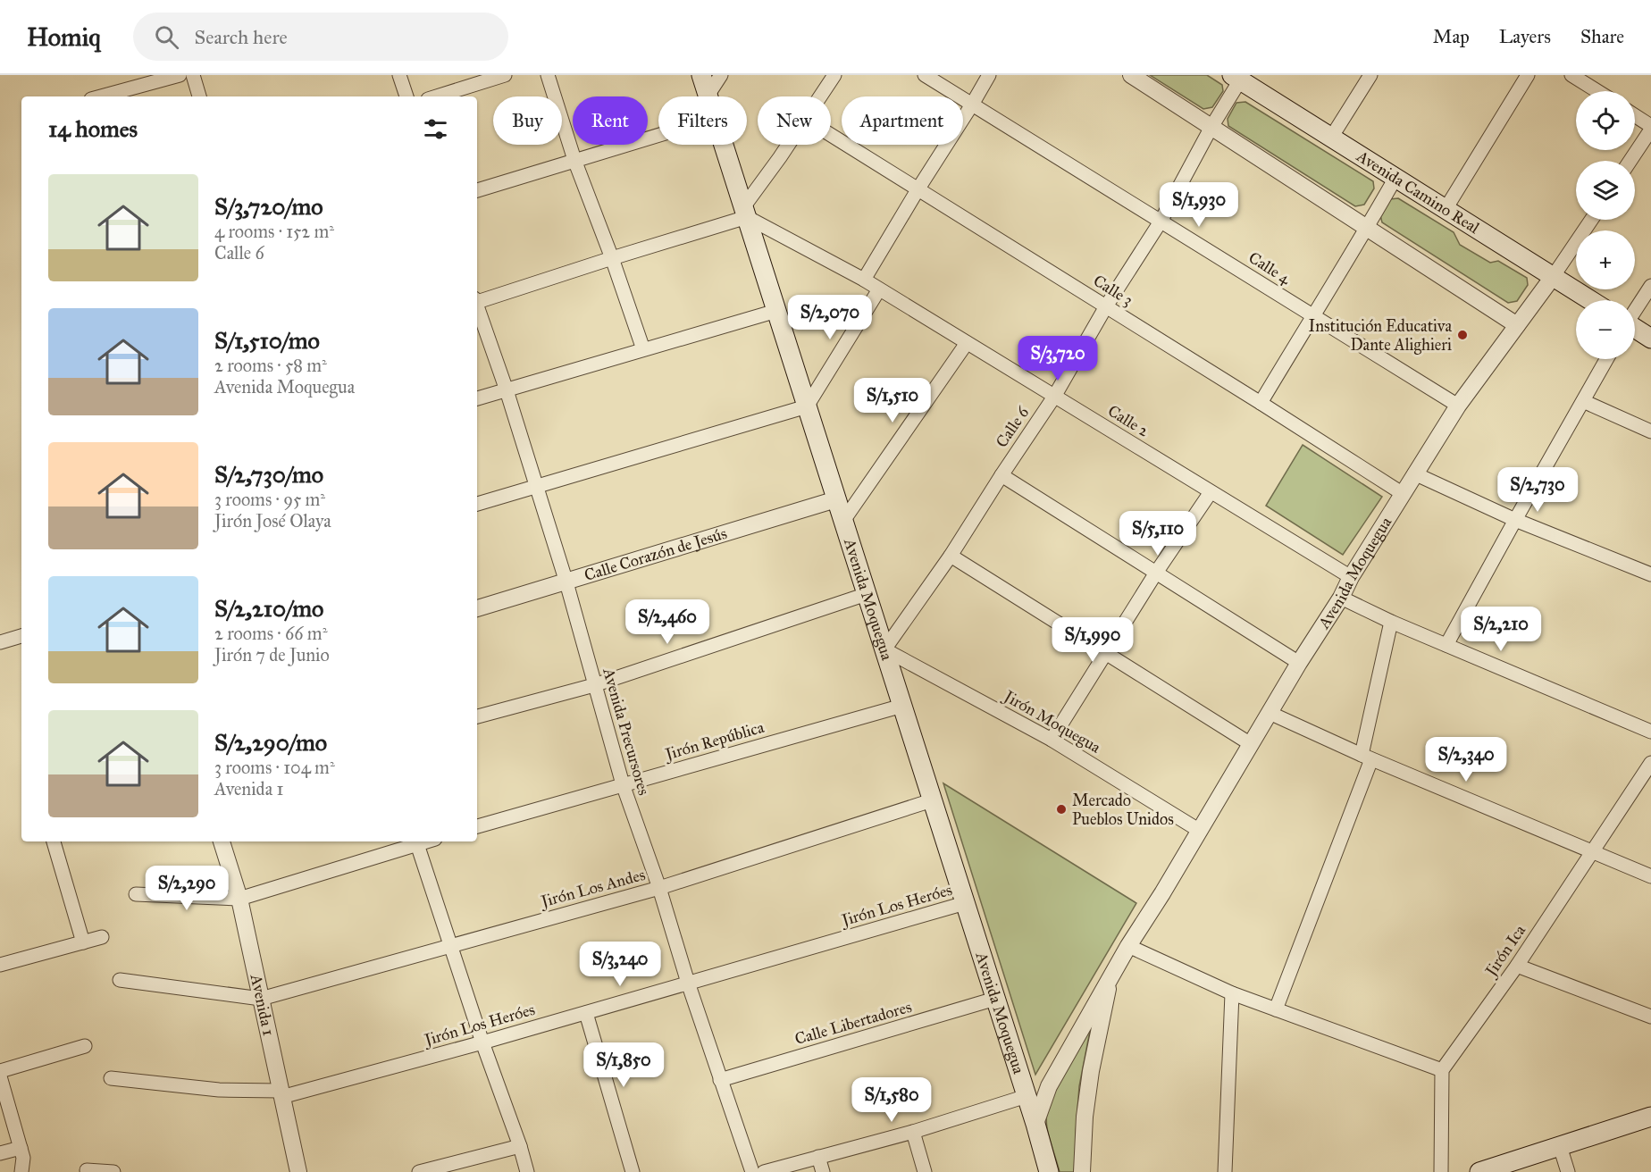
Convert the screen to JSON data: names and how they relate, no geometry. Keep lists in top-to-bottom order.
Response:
{
  "streets": {
    "main road": ["Avenida Camino Real", "Avenida Moquegua"],
    "street": [
      "Calle 4",
      "Calle 3",
      "Calle 2",
      "Calle 6",
      "Calle Corazón de Jesús",
      "Jirón Moquegua",
      "Avenida Precursores",
      "Jirón República",
      "Jirón Los Andes",
      "Jirón Los Heróes",
      "Jirón Ica",
      "Avenida 1",
      "Calle Libertadores"
    ]
  },
  "crossings": [
    ["Avenida Camino Real", "Calle 6"],
    ["Avenida Camino Real", "Avenida Moquegua"],
    ["Calle 4", "Calle 6"],
    ["Calle 4", "Avenida Moquegua"],
    ["Calle 3", "Calle 6"],
    ["Calle 3", "Avenida Moquegua"],
    ["Calle 2", "Calle 6"],
    ["Calle 2", "Avenida Moquegua"],
    ["Calle 6", "Avenida Moquegua"],
    ["Calle 6", "Jirón Moquegua"],
    ["Calle Corazón de Jesús", "Avenida Moquegua"],
    ["Calle Corazón de Jesús", "Avenida Precursores"],
    ["Avenida Moquegua", "Jirón Moquegua"],
    ["Avenida Moquegua", "Jirón República"],
    ["Avenida Moquegua", "Jirón Los Andes"],
    ["Avenida Moquegua", "Jirón Los Heróes"],
    ["Avenida Moquegua", "Calle Libertadores"],
    ["Avenida Precursores", "Jirón República"],
    ["Avenida Precursores", "Jirón Los Andes"],
    ["Avenida Precursores", "Jirón Los Heróes"],
    ["Avenida Precursores", "Calle Libertadores"],
    ["Jirón Los Andes", "Avenida 1"],
    ["Jirón Los Heróes", "Avenida 1"]
  ],
  "places": ["Institución Educativa Dante Alighieri", "Mercado Pueblos Unidos"],
  "page": {
    "header": "Homiq",
    "search": "Search here",
    "nav": ["Map", "Layers", "Share"],
    "map_buttons": ["+", "−"],
    "chip": [
      "Buy",
      "Rent",
      "Filters",
      "New",
      "Apartment"
    ],
    "heading": "14 homes",
    "list": [
      {
        "name": "S/3,720/mo",
        "note": "4 rooms · 152 m² · Calle 6"
      },
      {
        "name": "S/1,510/mo",
        "note": "2 rooms · 58 m² · Avenida Moquegua"
      },
      {
        "name": "S/2,730/mo",
        "note": "3 rooms · 95 m² · Jirón José Olaya"
      },
      {
        "name": "S/2,210/mo",
        "note": "2 rooms · 66 m² · Jirón 7 de Junio"
      },
      {
        "name": "S/2,290/mo",
        "note": "3 rooms · 104 m² · Avenida 1"
      }
    ],
    "price": [
      "S/1,930",
      "S/2,070",
      "S/3,720",
      "S/1,510",
      "S/2,730",
      "S/5,110",
      "S/2,460",
      "S/2,210",
      "S/1,990",
      "S/2,340",
      "S/2,290",
      "S/3,240",
      "S/1,850",
      "S/1,580"
    ]
  }
}
